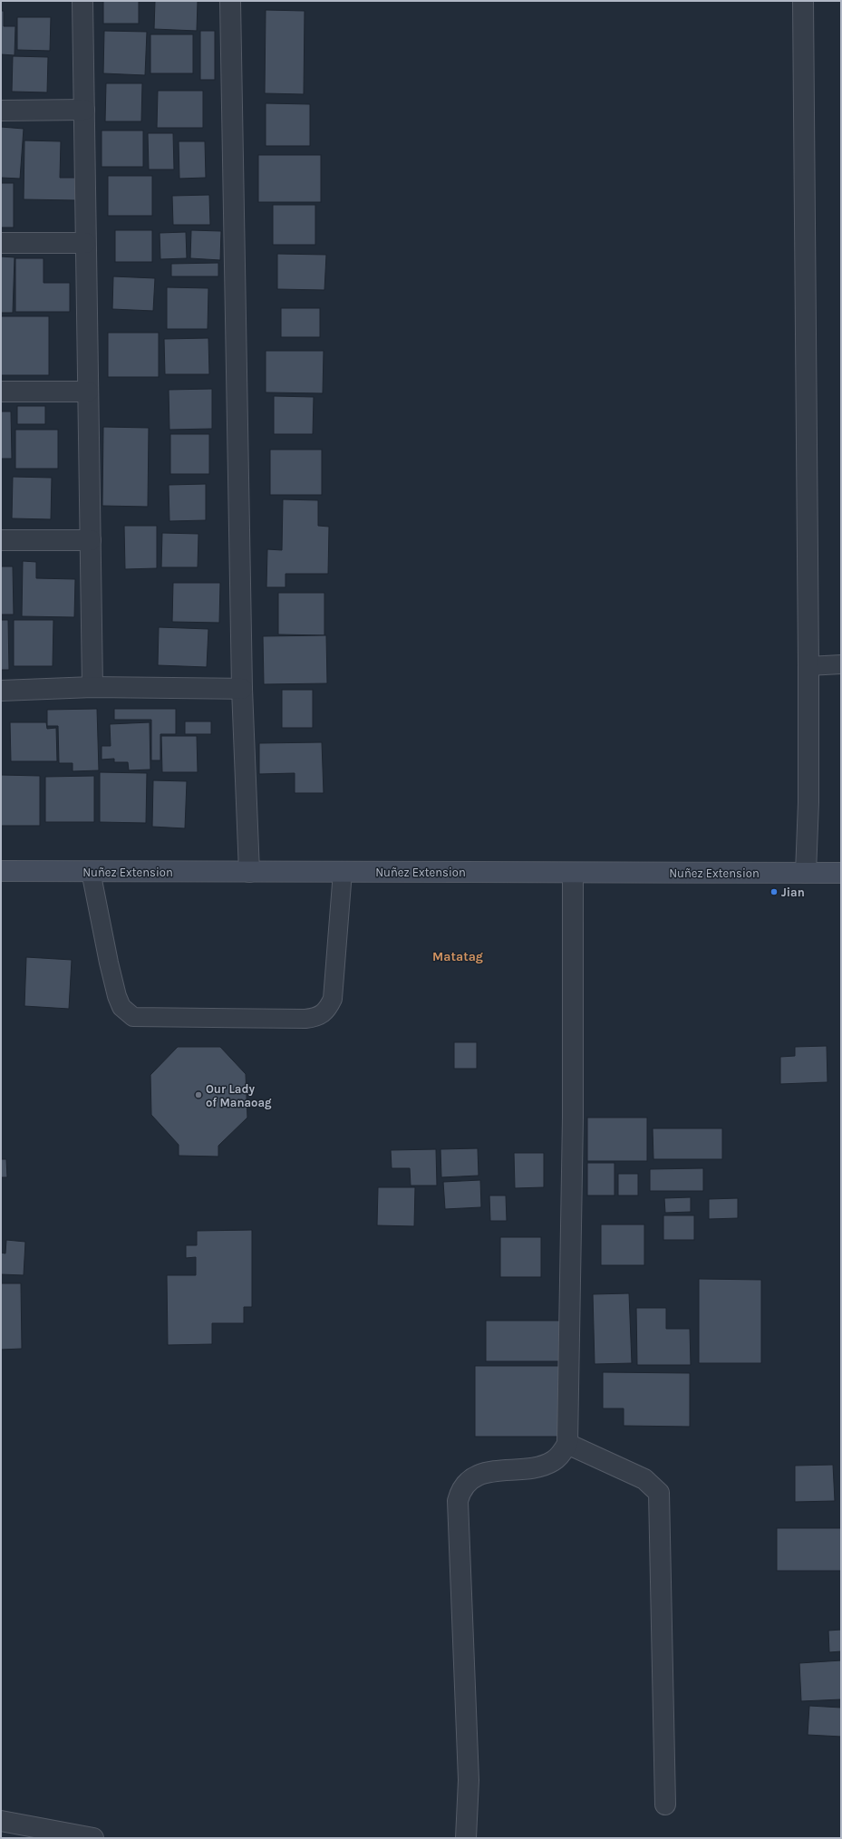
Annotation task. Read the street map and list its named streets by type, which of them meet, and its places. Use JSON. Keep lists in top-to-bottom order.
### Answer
{
  "streets": {
    "street": ["Nuñez Extension"]
  },
  "districts": ["Matatag"],
  "places": ["Jian", "Our Lady of Manaoag"]
}
